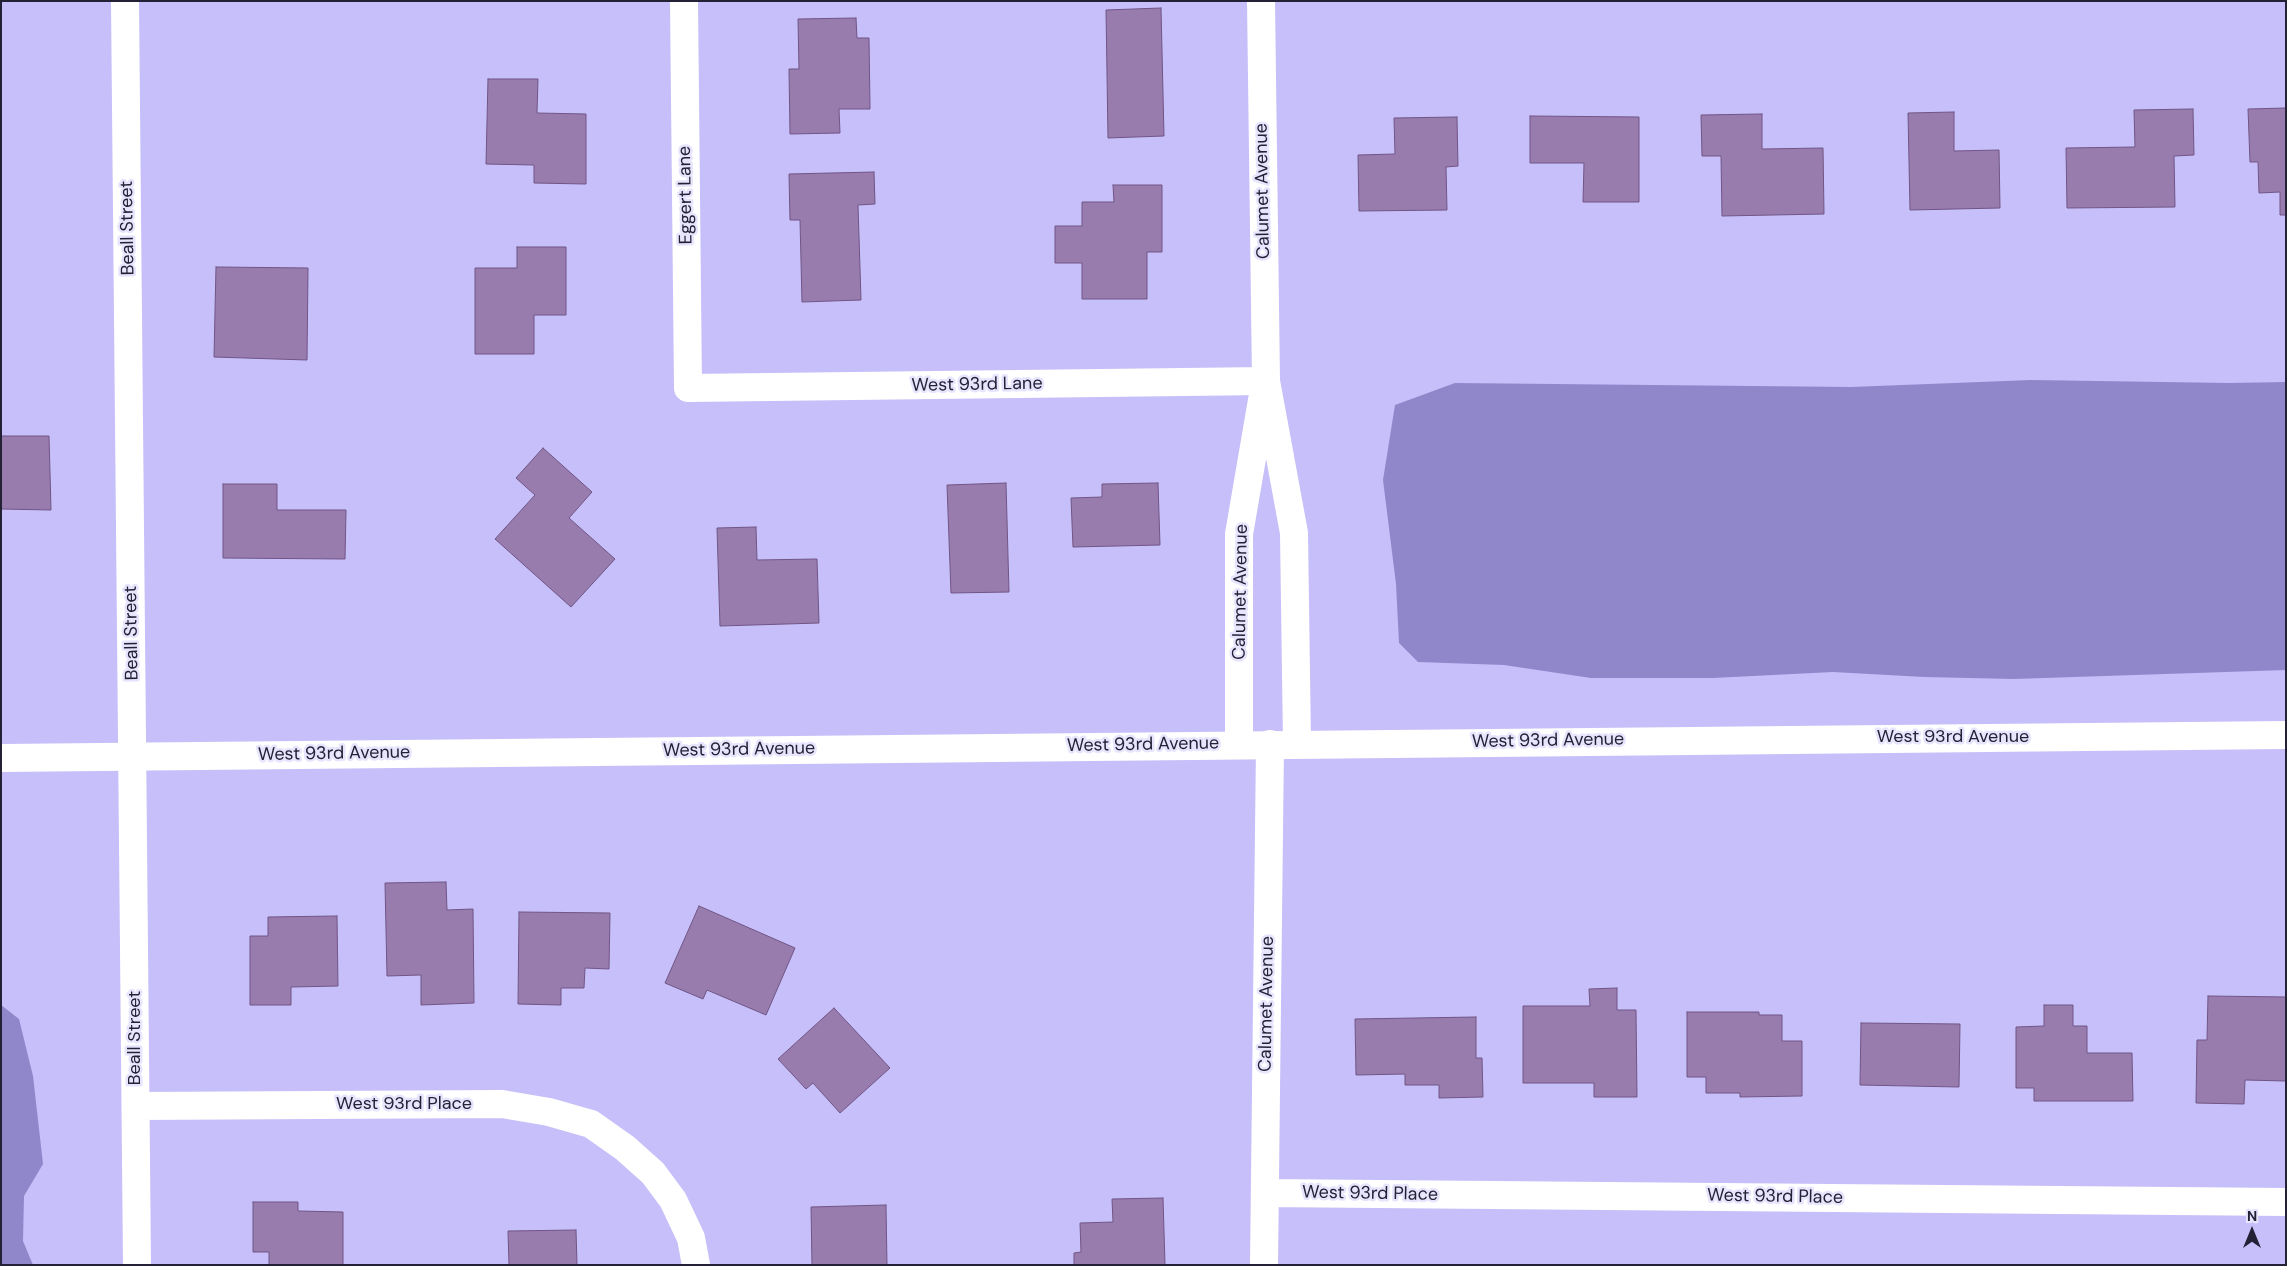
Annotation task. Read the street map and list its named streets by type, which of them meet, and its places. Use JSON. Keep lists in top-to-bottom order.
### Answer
{
  "streets": {
    "street": [
      "Calumet Avenue",
      "Eggert Lane",
      "Beall Street",
      "West 93rd Lane",
      "West 93rd Avenue",
      "West 93rd Place"
    ]
  },
  "crossings": [
    ["Calumet Avenue", "West 93rd Lane"],
    ["Calumet Avenue", "West 93rd Avenue"],
    ["Calumet Avenue", "West 93rd Place"],
    ["Eggert Lane", "West 93rd Lane"],
    ["Beall Street", "West 93rd Avenue"],
    ["Beall Street", "West 93rd Place"]
  ],
  "north": "top"
}
